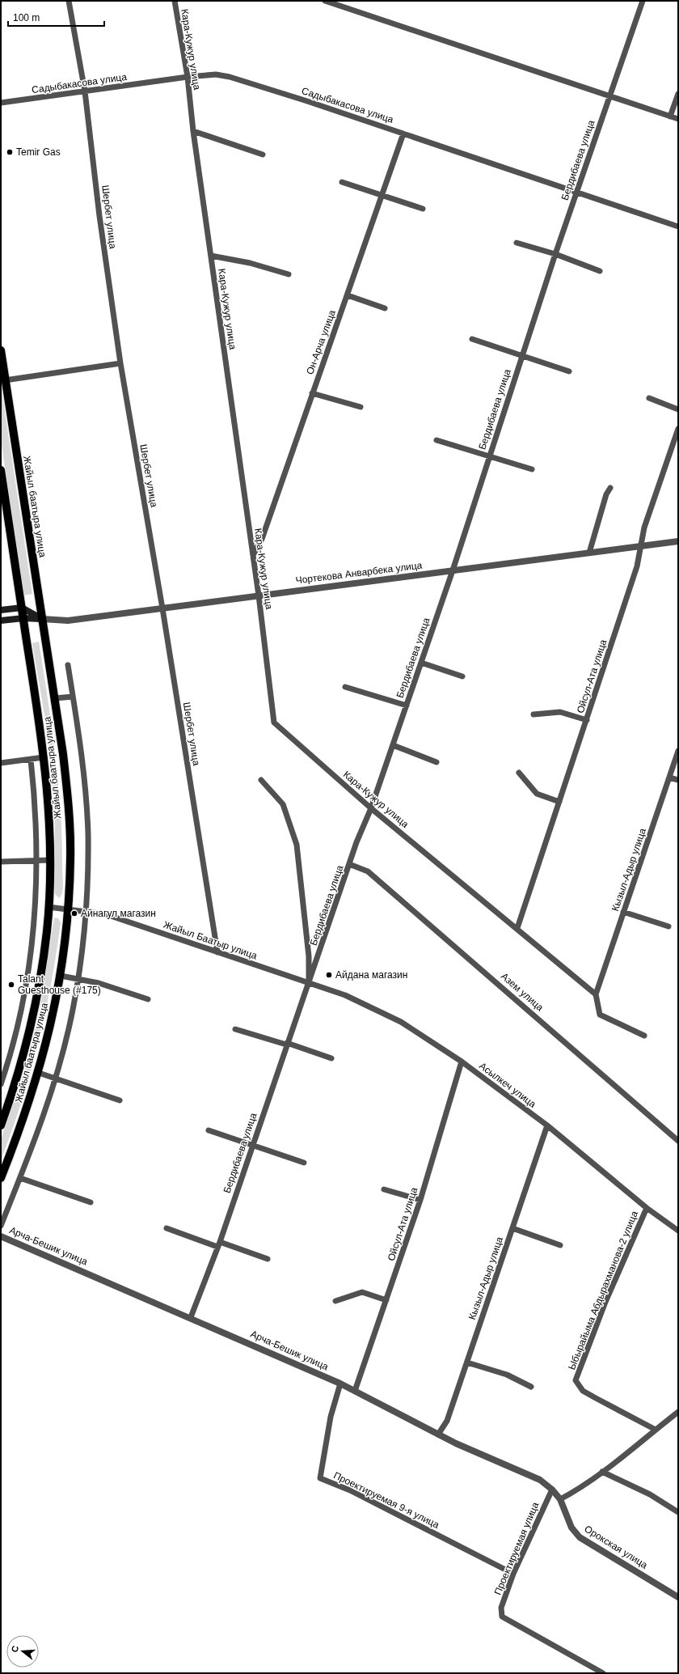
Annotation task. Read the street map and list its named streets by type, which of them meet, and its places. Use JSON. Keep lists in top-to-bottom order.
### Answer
{
  "streets": {
    "main road": ["Жайыл баатыра улица"],
    "street": [
      "Кара-Кужур улица",
      "Садыбакасова улица",
      "Бердибаева улица",
      "Шербет улица",
      "Он-Арча улица",
      "Чортекова Анварбека улица",
      "Ойсул-Ата улица",
      "Кызыл-Адыр улица",
      "Жайыл Баатыр улица",
      "Азем улица",
      "Асылкеч улица",
      "Арча-Бешик улица",
      "Ыбырайыма Абдырахманова-2 улица",
      "Проектируемая 9-я улица",
      "Орокская улица",
      "Проектируемая улица"
    ]
  },
  "crossings": [
    ["Кара-Кужур улица", "Садыбакасова улица"],
    ["Кара-Кужур улица", "Бердибаева улица"],
    ["Кара-Кужур улица", "Он-Арча улица"],
    ["Кара-Кужур улица", "Чортекова Анварбека улица"],
    ["Кара-Кужур улица", "Ойсул-Ата улица"],
    ["Кара-Кужур улица", "Кызыл-Адыр улица"],
    ["Садыбакасова улица", "Бердибаева улица"],
    ["Садыбакасова улица", "Шербет улица"],
    ["Садыбакасова улица", "Он-Арча улица"],
    ["Бердибаева улица", "Чортекова Анварбека улица"],
    ["Бердибаева улица", "Жайыл Баатыр улица"],
    ["Бердибаева улица", "Азем улица"],
    ["Бердибаева улица", "Асылкеч улица"],
    ["Бердибаева улица", "Арча-Бешик улица"],
    ["Шербет улица", "Чортекова Анварбека улица"],
    ["Шербет улица", "Жайыл Баатыр улица"],
    ["Жайыл баатыра улица", "Чортекова Анварбека улица"],
    ["Жайыл баатыра улица", "Жайыл Баатыр улица"],
    ["Чортекова Анварбека улица", "Ойсул-Ата улица"],
    ["Ойсул-Ата улица", "Асылкеч улица"],
    ["Ойсул-Ата улица", "Арча-Бешик улица"],
    ["Кызыл-Адыр улица", "Асылкеч улица"],
    ["Кызыл-Адыр улица", "Арча-Бешик улица"],
    ["Жайыл Баатыр улица", "Асылкеч улица"],
    ["Асылкеч улица", "Ыбырайыма Абдырахманова-2 улица"],
    ["Арча-Бешик улица", "Проектируемая 9-я улица"],
    ["Арча-Бешик улица", "Орокская улица"],
    ["Арча-Бешик улица", "Проектируемая улица"],
    ["Проектируемая 9-я улица", "Проектируемая улица"]
  ],
  "places": [
    "Temir Gas",
    "Айнагул магазин",
    "Айдана магазин",
    "Talant Guesthouse (#175)"
  ],
  "scale_bar": "100 m",
  "north": "left"
}
